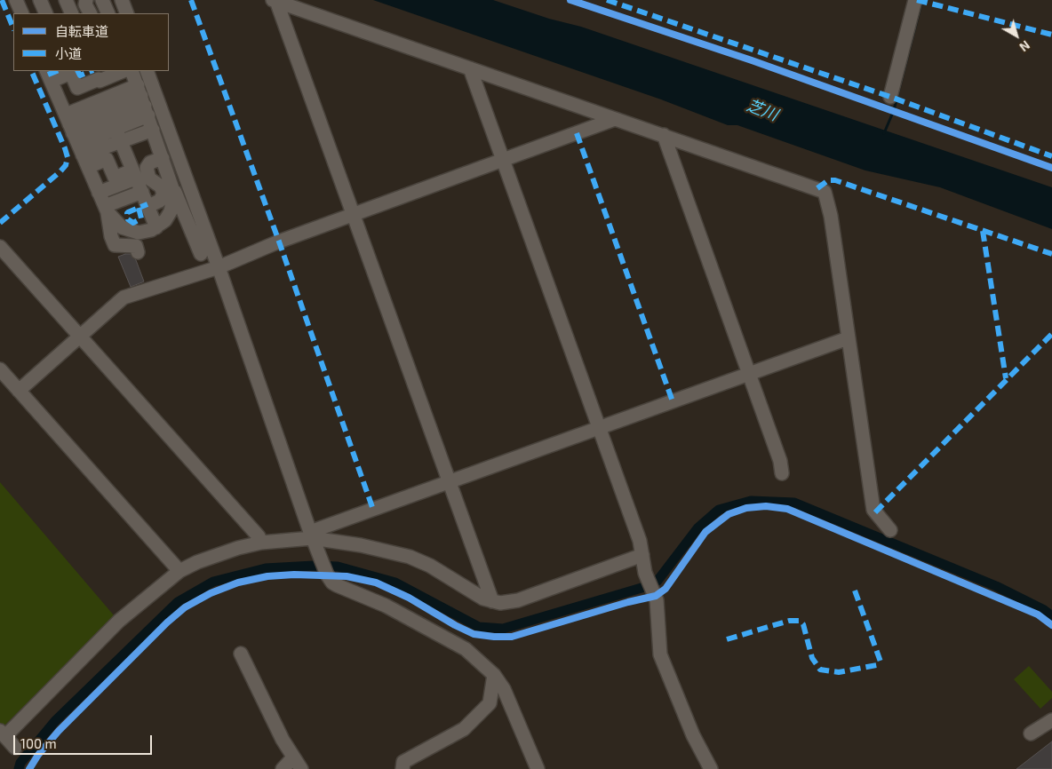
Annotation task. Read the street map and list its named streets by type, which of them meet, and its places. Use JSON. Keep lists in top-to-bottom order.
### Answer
{
  "water": ["芝川"],
  "legend": ["自転車道", "小道"],
  "scale_bar": "100 m",
  "north": "bottom right"
}
